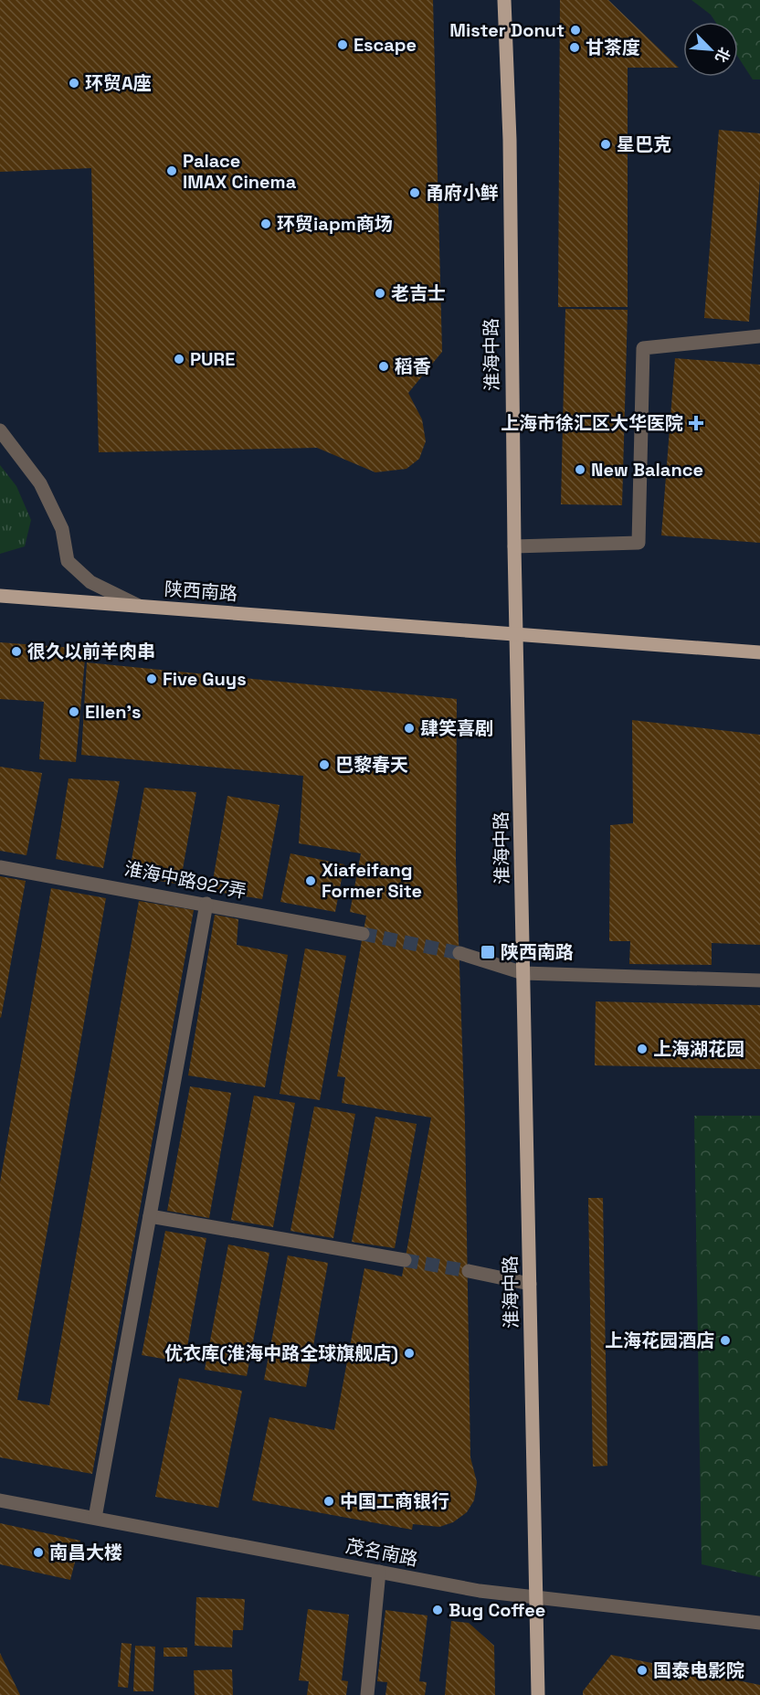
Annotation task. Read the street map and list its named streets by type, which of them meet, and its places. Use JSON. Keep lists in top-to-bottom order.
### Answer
{
  "streets": {
    "main road": ["淮海中路", "陕西南路"],
    "street": ["淮海中路927弄", "茂名南路"]
  },
  "crossings": [
    ["淮海中路", "陕西南路"],
    ["淮海中路", "茂名南路"]
  ],
  "places": {
    "other": [
      "Mister Donut",
      "Escape",
      "甘茶度",
      "环贸A座",
      "星巴克",
      "Palace IMAX Cinema",
      "甬府小鲜",
      "环贸iapm商场",
      "老吉士",
      "PURE",
      "稻香",
      "New Balance",
      "很久以前羊肉串",
      "Five Guys",
      "Ellen's",
      "肆笑喜剧",
      "巴黎春天",
      "Xiafeifang Former Site",
      "上海湖花园",
      "上海花园酒店",
      "优衣库(淮海中路全球旗舰店)",
      "中国工商银行",
      "南昌大楼",
      "Bug Coffee",
      "国泰电影院"
    ],
    "health": ["上海市徐汇区大华医院"],
    "transit": ["陕西南路"]
  },
  "north": "bottom right"
}
